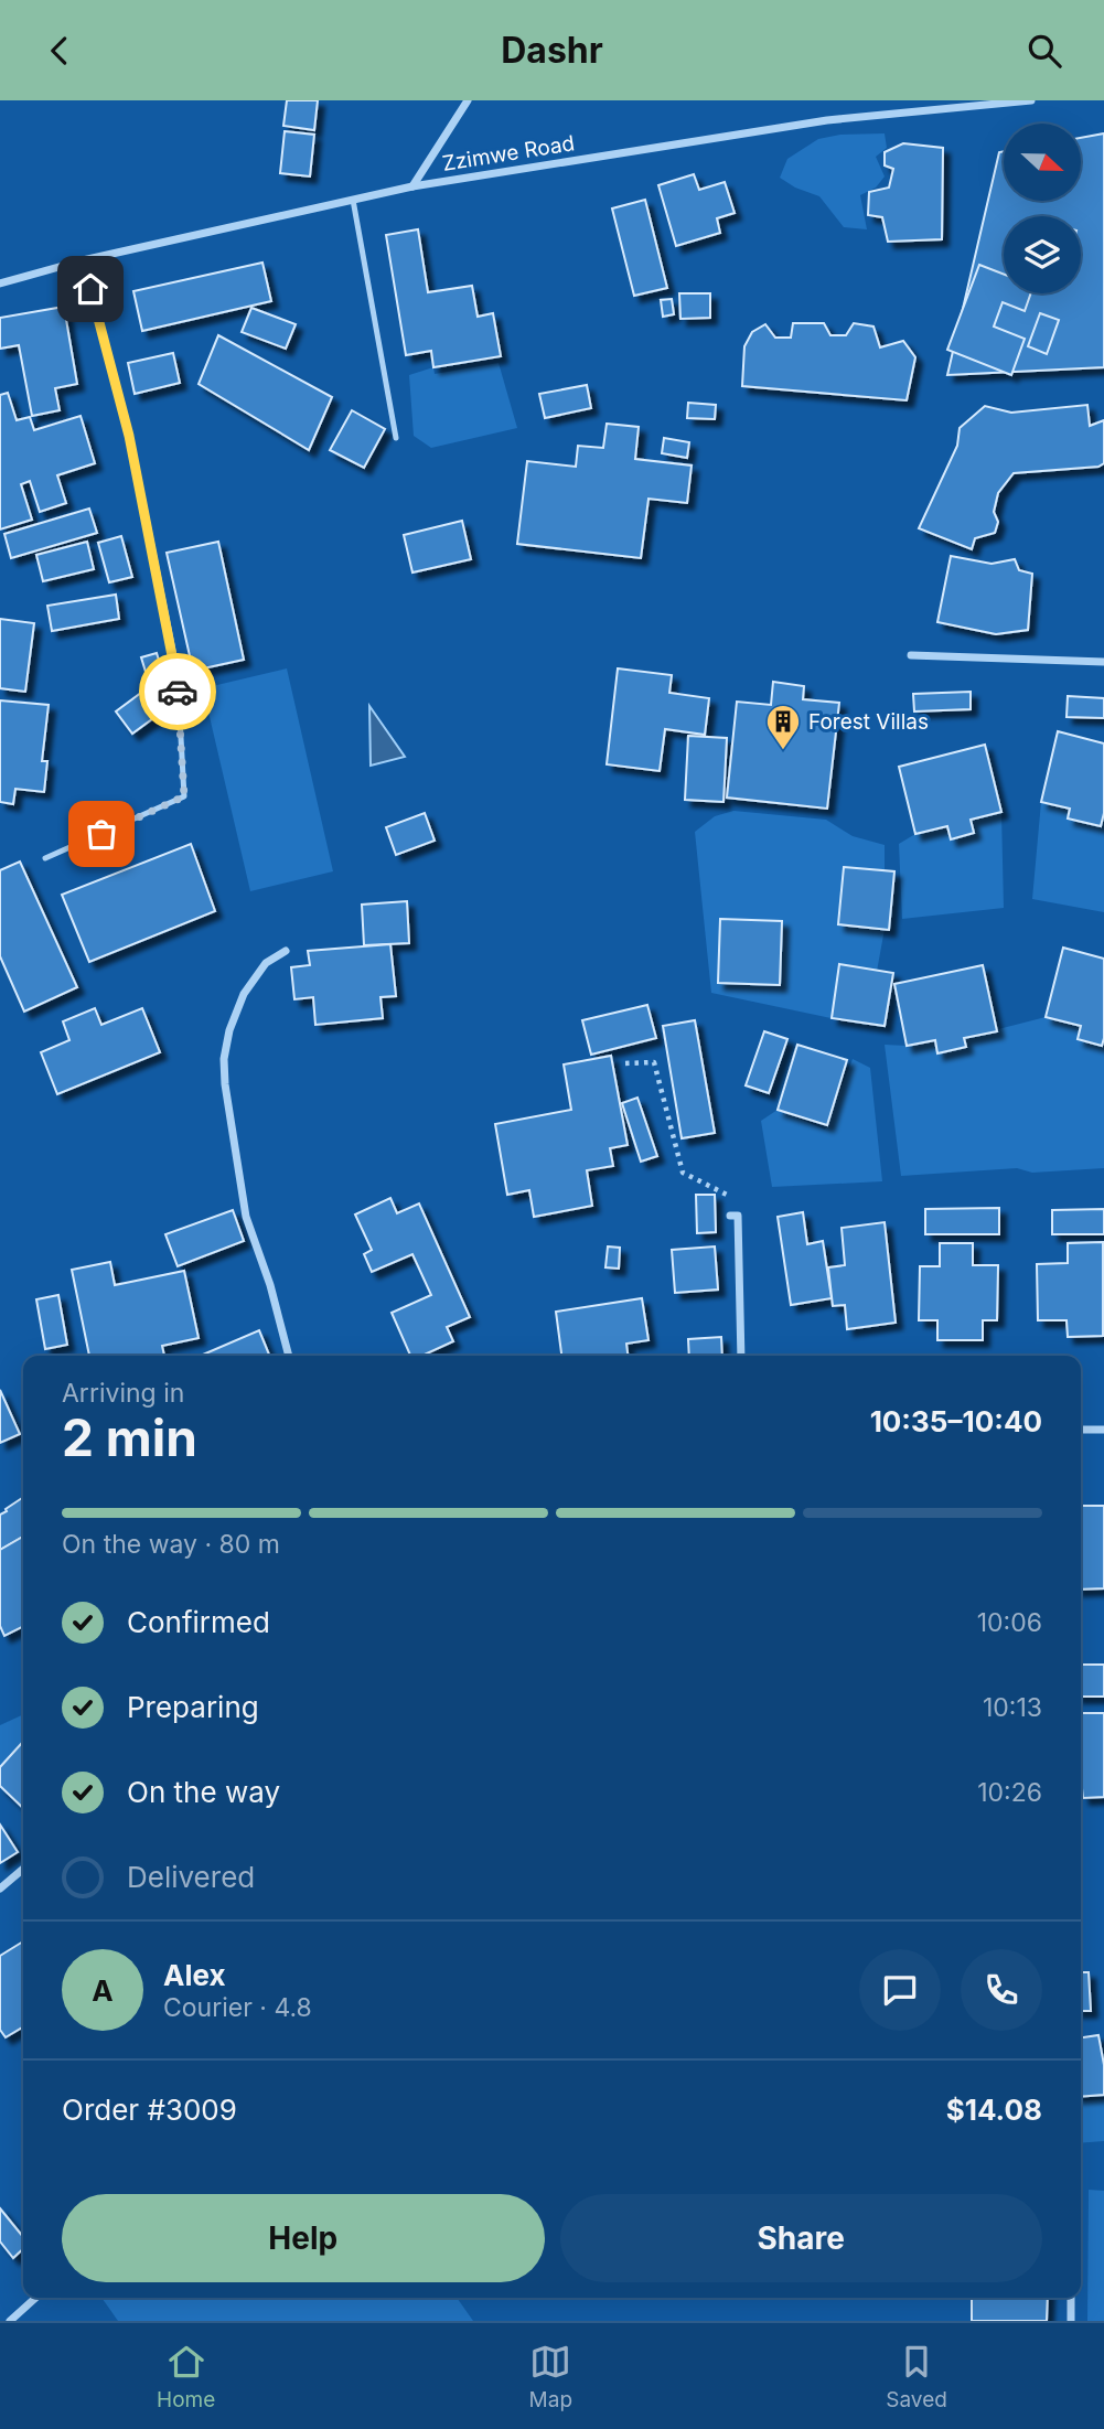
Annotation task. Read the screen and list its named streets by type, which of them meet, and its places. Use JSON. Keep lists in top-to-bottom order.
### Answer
{
  "streets": {
    "street": ["Zzimwe Road"]
  },
  "places": {
    "building": ["Forest Villas"]
  },
  "north": "right",
  "page": {
    "header": "Dashr",
    "heading": ["2 min", "Arriving in", "10:35–10:40"],
    "panel": [
      "Alex",
      "Courier · 4.8",
      "Order #3009",
      "$14.08"
    ],
    "bar": "On the way · 80 m",
    "list": [
      ["Confirmed", "10:06"],
      ["Preparing", "10:13"],
      ["On the way", "10:26"],
      "Delivered"
    ],
    "round": "A",
    "buttons": ["Help", "Share"],
    "tabs": ["Home", "Map", "Saved"]
  }
}
